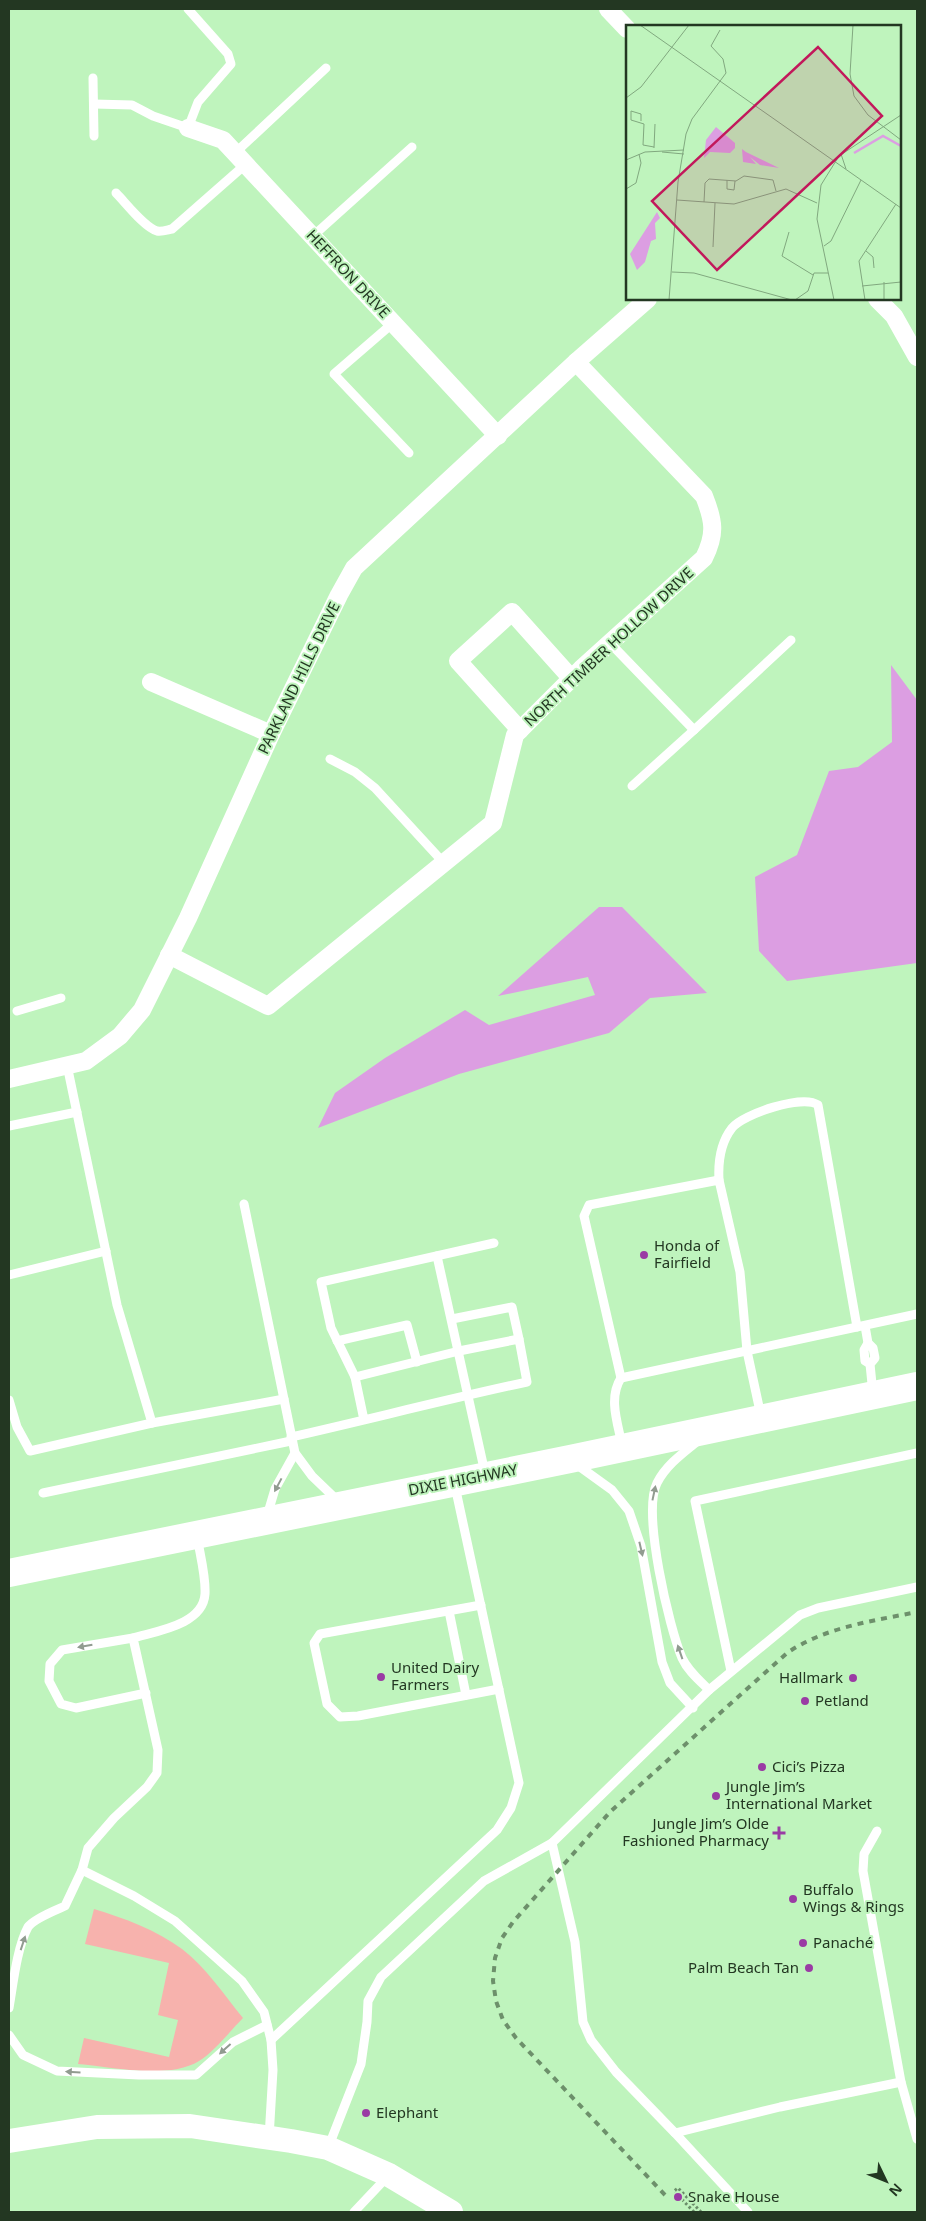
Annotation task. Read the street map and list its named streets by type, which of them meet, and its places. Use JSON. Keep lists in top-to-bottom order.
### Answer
{
  "streets": {
    "main road": ["DIXIE HIGHWAY"],
    "street": ["HEFFRON DRIVE", "NORTH TIMBER HOLLOW DRIVE", "PARKLAND HILLS DRIVE"]
  },
  "crossings": [
    ["HEFFRON DRIVE", "PARKLAND HILLS DRIVE"],
    ["NORTH TIMBER HOLLOW DRIVE", "PARKLAND HILLS DRIVE"]
  ],
  "places": {
    "other": [
      "Honda of Fairfield",
      "United Dairy Farmers",
      "Hallmark",
      "Petland",
      "Cici’s Pizza",
      "Jungle Jim’s International Market",
      "Buffalo Wings & Rings",
      "Panaché",
      "Palm Beach Tan",
      "Elephant",
      "Snake House"
    ],
    "health": ["Jungle Jim’s Olde Fashioned Pharmacy"]
  },
  "north": "bottom right"
}
